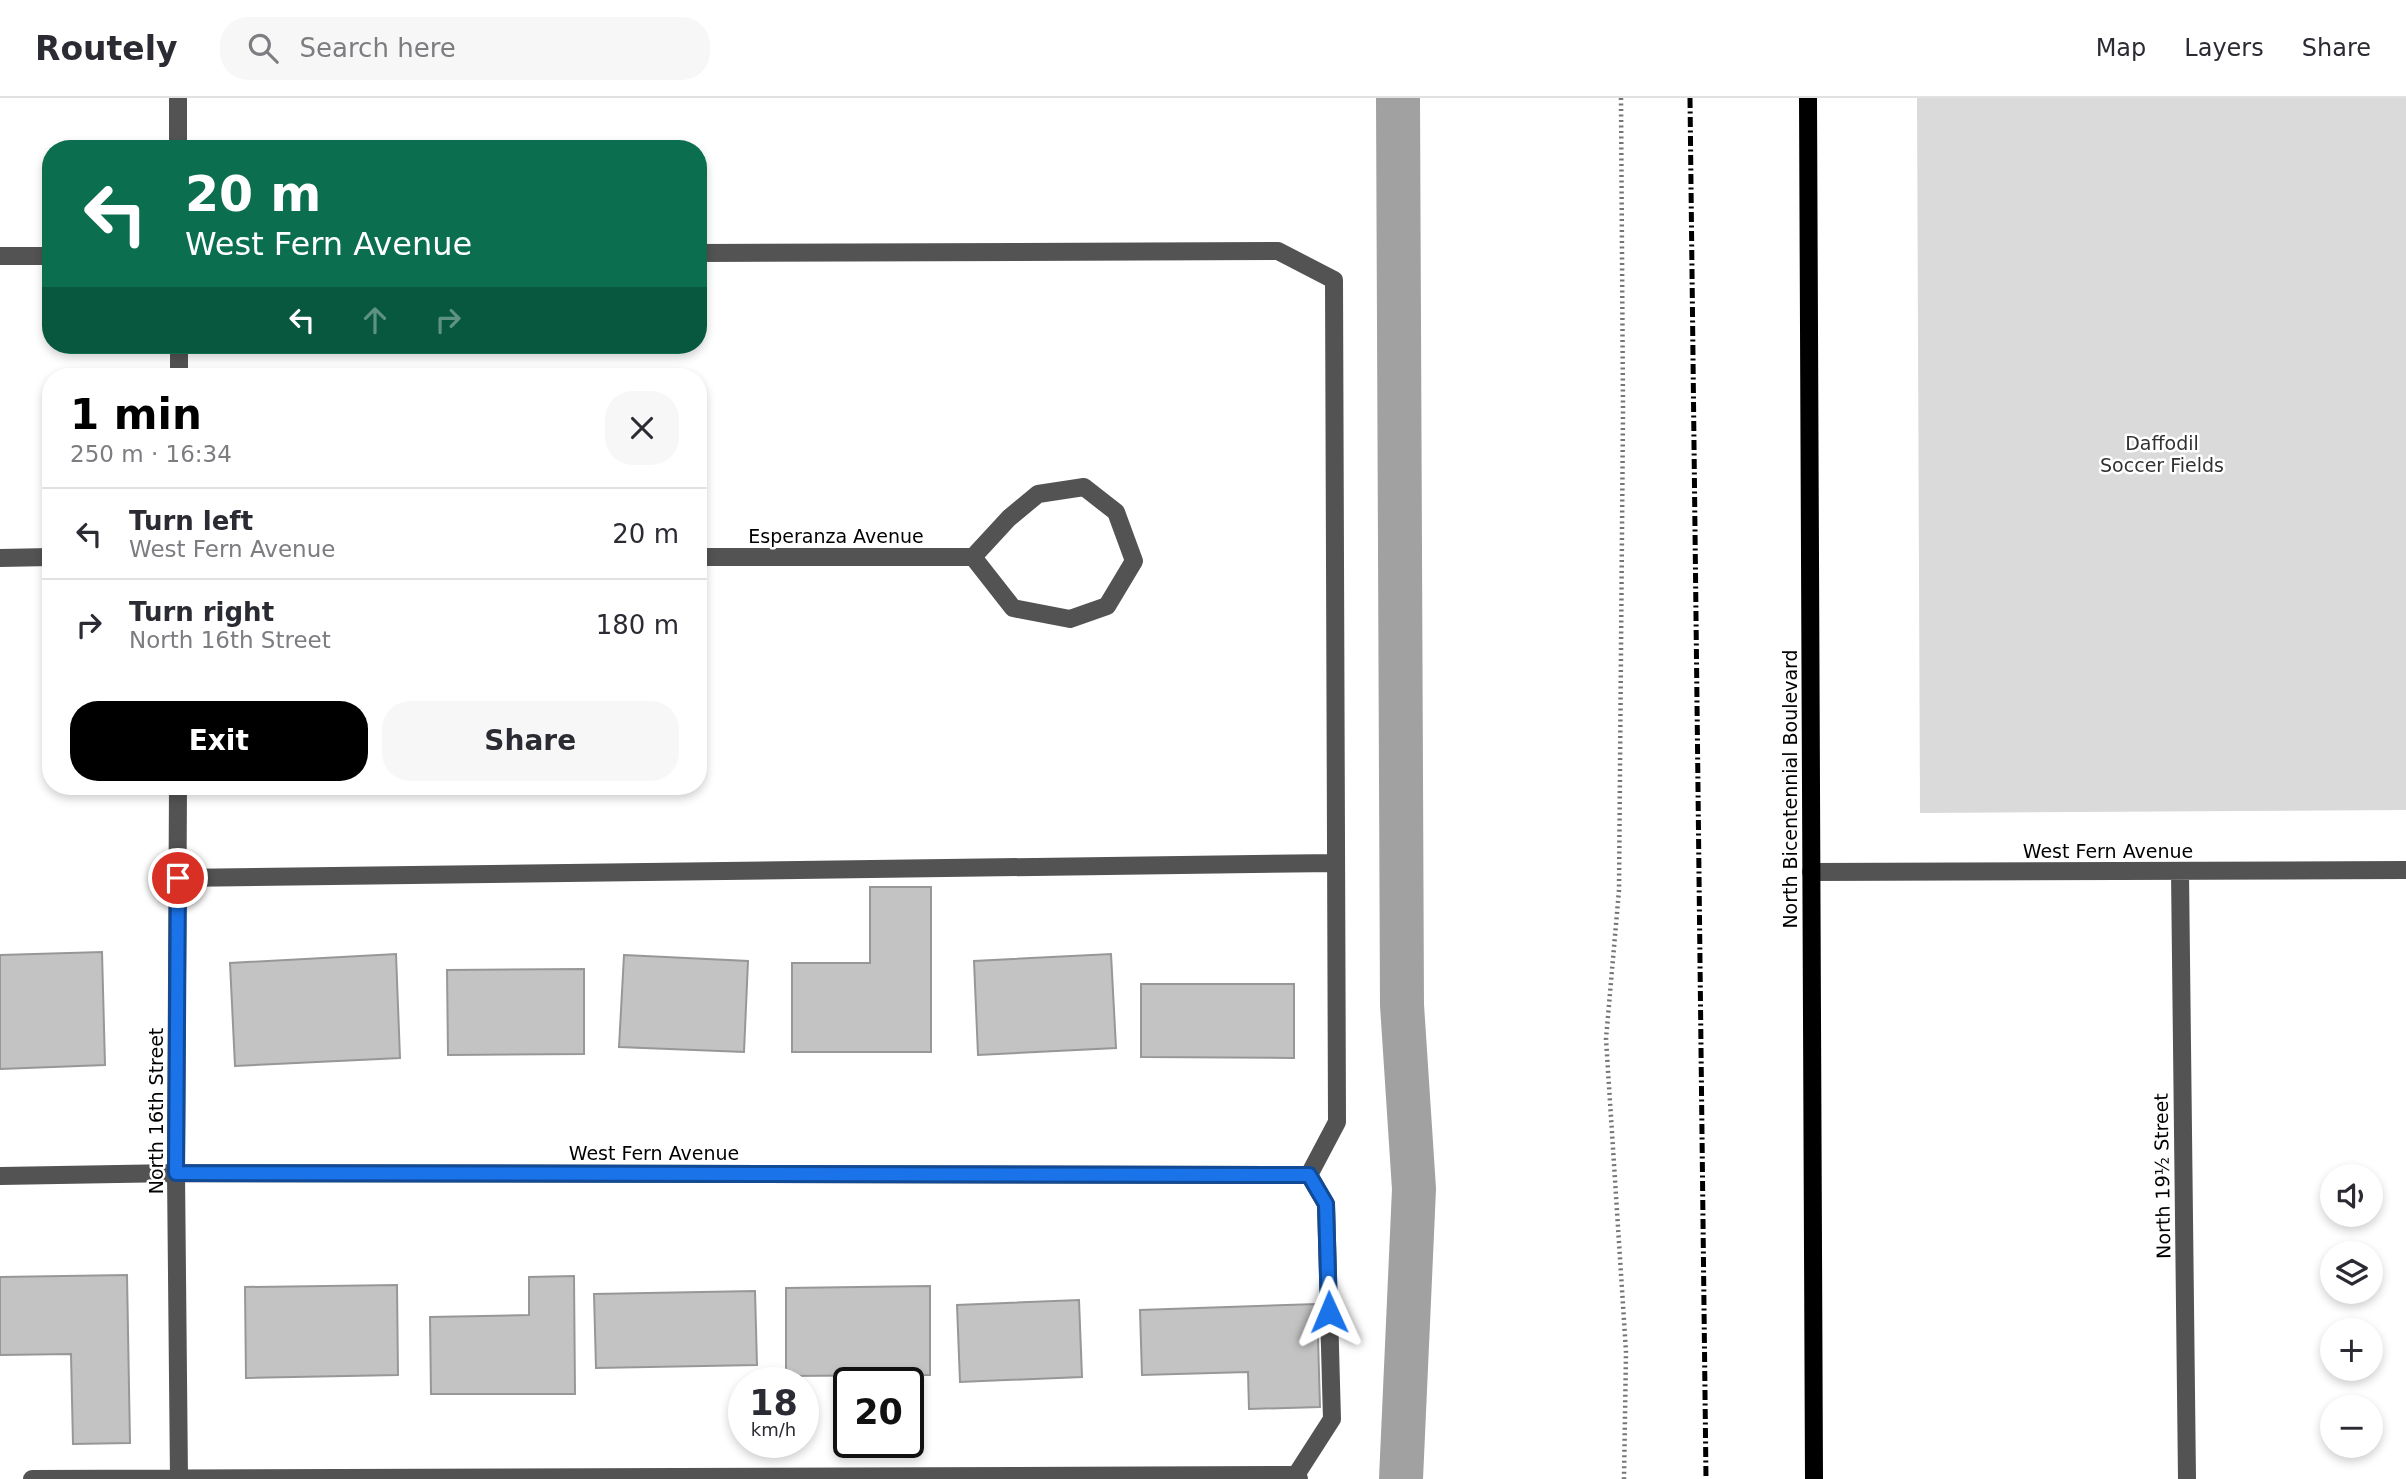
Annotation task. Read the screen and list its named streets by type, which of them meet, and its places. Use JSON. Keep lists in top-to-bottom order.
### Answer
{
  "streets": {
    "main road": ["North Bicentennial Boulevard"],
    "street": [
      "Esperanza Avenue",
      "West Fern Avenue",
      "North 16th Street",
      "North 19½ Street"
    ]
  },
  "crossings": [
    ["North Bicentennial Boulevard", "West Fern Avenue"],
    ["West Fern Avenue", "North 16th Street"],
    ["West Fern Avenue", "North 19½ Street"]
  ],
  "parks": ["Daffodil Soccer Fields"],
  "page": {
    "header": "Routely",
    "search": "Search here",
    "nav": ["Map", "Layers", "Share"],
    "turn": ["20 m", "West Fern Avenue"],
    "heading": ["1 min", "250 m · 16:34"],
    "list": [
      {
        "name": "Turn left",
        "note": "West Fern Avenue",
        "value": "20 m"
      },
      {
        "name": "Turn right",
        "note": "North 16th Street",
        "value": "180 m"
      }
    ],
    "buttons": ["Exit", "Share"],
    "map_buttons": ["+", "−"],
    "speed": "18 km/h",
    "limit": "20"
  }
}
